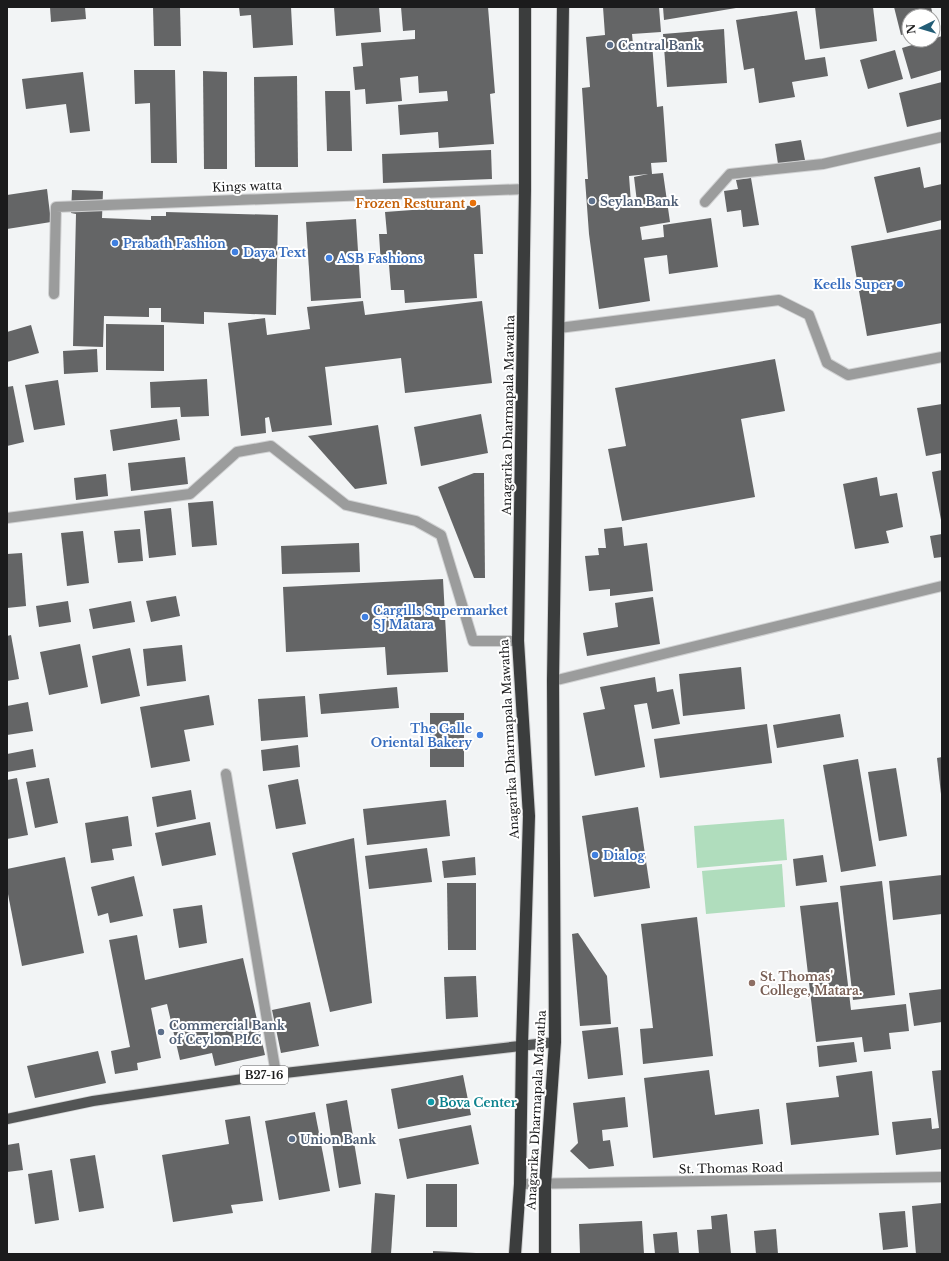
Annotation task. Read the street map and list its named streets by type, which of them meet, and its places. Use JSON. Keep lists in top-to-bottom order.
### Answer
{
  "streets": {
    "highway": ["Anagarika Dharmapala Mawatha"],
    "main road": ["B27-16"],
    "street": ["Kings watta", "St. Thomas Road"]
  },
  "crossings": [
    ["Kings watta", "Anagarika Dharmapala Mawatha"],
    ["Anagarika Dharmapala Mawatha", "B27-16"],
    ["Anagarika Dharmapala Mawatha", "St. Thomas Road"]
  ],
  "places": [
    "Central Bank",
    "Seylan Bank",
    "Frozen Resturant",
    "Prabath Fashion",
    "Daya Text",
    "ASB Fashions",
    "Keells Super",
    "Cargills Supermarket SJ Matara",
    "The Galle Oriental Bakery",
    "Dialog",
    "St. Thomas' College, Matara.",
    "Commercial Bank of Ceylon PLC",
    "Bova Center",
    "Union Bank"
  ],
  "north": "left"
}
